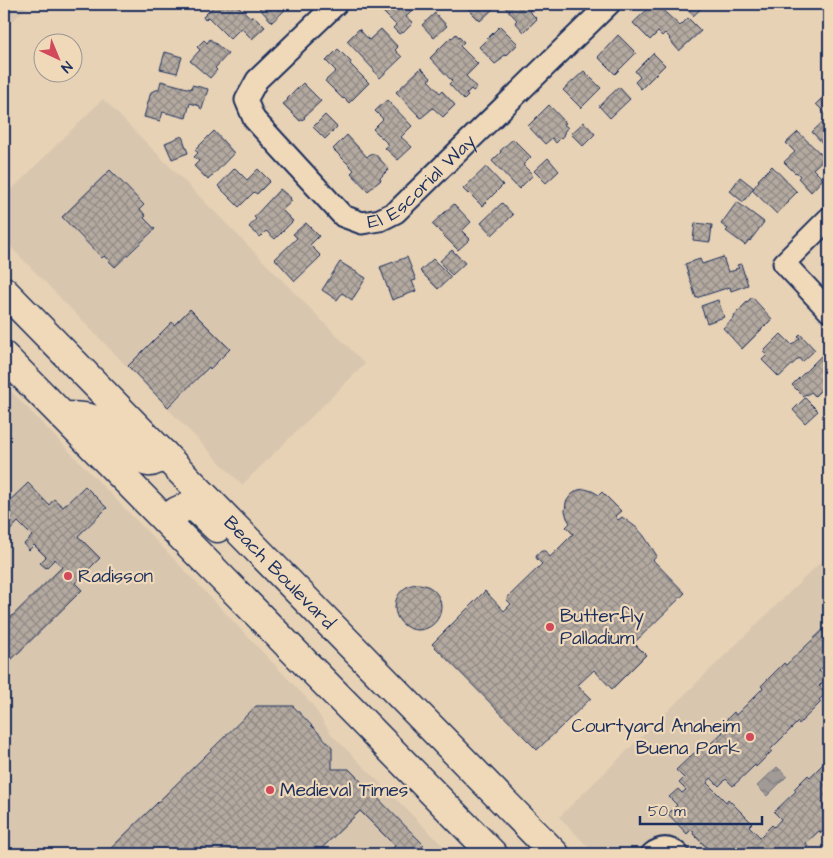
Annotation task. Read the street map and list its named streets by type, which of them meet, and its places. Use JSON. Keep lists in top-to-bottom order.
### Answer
{
  "streets": {
    "main road": ["Beach Boulevard"],
    "street": ["El Escorial Way"]
  },
  "places": [
    "Radisson",
    "Butterfly Palladium",
    "Courtyard Anaheim Buena Park",
    "Medieval Times"
  ],
  "scale_bar": "50 m",
  "north": "bottom right"
}
